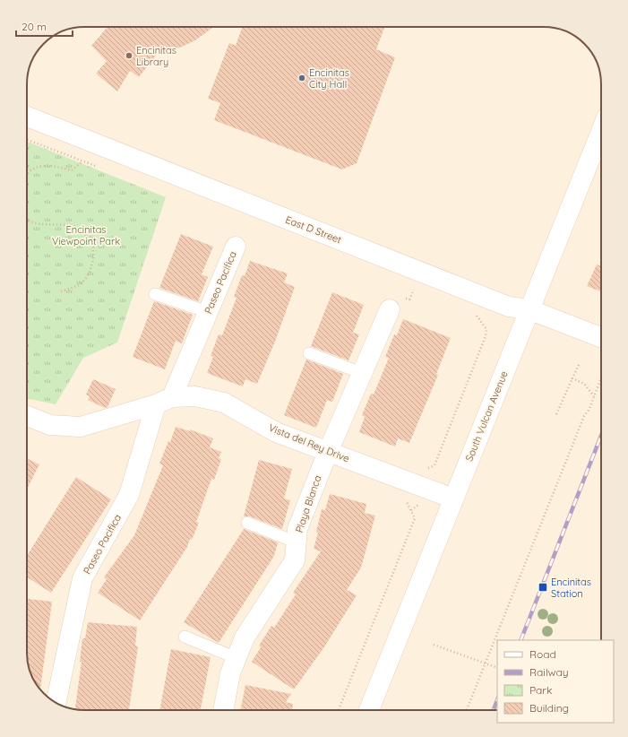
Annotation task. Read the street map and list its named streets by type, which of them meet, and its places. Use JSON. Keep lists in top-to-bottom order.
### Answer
{
  "streets": {
    "street": [
      "East D Street",
      "Paseo Pacifica",
      "South Vulcan Avenue",
      "Vista del Rey Drive",
      "Playa Blanca"
    ]
  },
  "crossings": [
    ["East D Street", "South Vulcan Avenue"],
    ["Paseo Pacifica", "Vista del Rey Drive"],
    ["South Vulcan Avenue", "Vista del Rey Drive"],
    ["Vista del Rey Drive", "Playa Blanca"]
  ],
  "parks": ["Encinitas Viewpoint Park"],
  "places": {
    "other": ["Encinitas Library", "Encinitas City Hall"],
    "transit": ["Encinitas Station"]
  },
  "legend": [
    "Road",
    "Railway",
    "Park",
    "Building"
  ],
  "scale_bar": "20 m"
}
